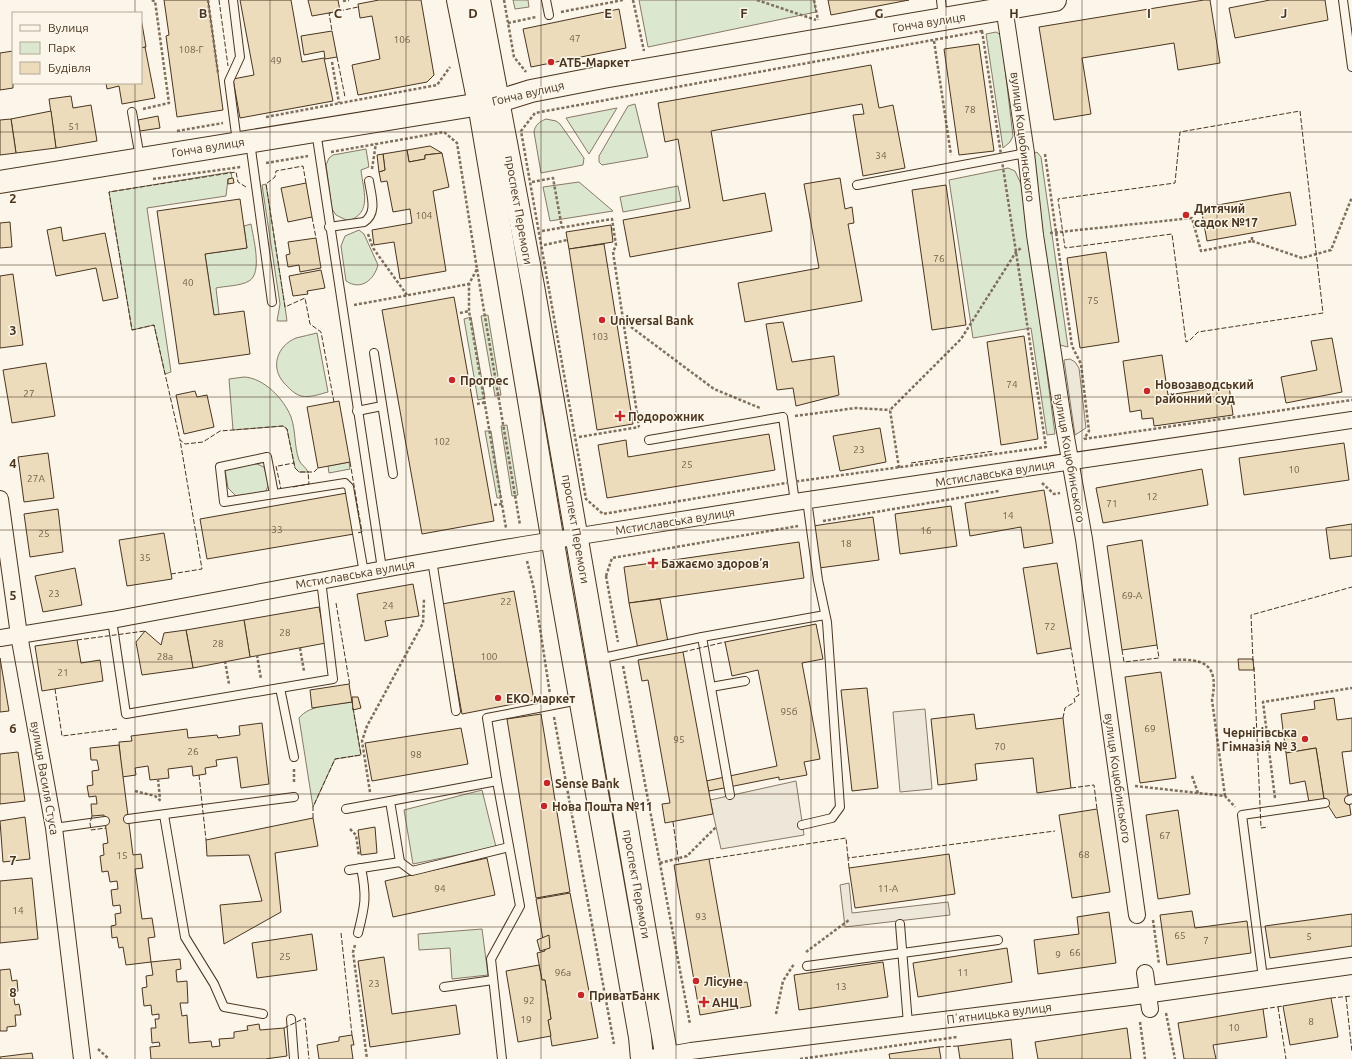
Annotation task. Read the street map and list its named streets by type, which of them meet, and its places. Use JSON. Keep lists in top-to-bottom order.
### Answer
{
  "streets": {
    "main road": ["Гонча вулиця", "проспект Перемоги"],
    "street": [
      "вулиця Коцюбинського",
      "Мстиславська вулиця",
      "вулиця Василя Стуса",
      "Пʼятницька вулиця"
    ]
  },
  "crossings": [
    ["Гонча вулиця", "вулиця Коцюбинського"],
    ["Гонча вулиця", "проспект Перемоги"],
    ["вулиця Коцюбинського", "Мстиславська вулиця"],
    ["проспект Перемоги", "Мстиславська вулиця"],
    ["проспект Перемоги", "Пʼятницька вулиця"],
    ["Мстиславська вулиця", "вулиця Василя Стуса"]
  ],
  "places": {
    "other": [
      "АТБ-Маркет",
      "Дитячий садок №17",
      "Universal Bank",
      "Прогрес",
      "Новозаводський районний суд",
      "ЕКО маркет",
      "Чернігівська Гімназія № 3",
      "Sense Bank",
      "Нова Пошта №11",
      "Лісуне",
      "ПриватБанк"
    ],
    "health": ["Подорожник", "Бажаємо здоровʼя", "АНЦ"]
  },
  "house_numbers": [
    "47",
    "106",
    "108-Г",
    "49",
    "78",
    "51",
    "34",
    "104",
    "76",
    "40",
    "75",
    "103",
    "74",
    "27",
    "102",
    "23",
    "25",
    "10",
    "27А",
    "12",
    "71",
    "14",
    "33",
    "16",
    "25",
    "18",
    "35",
    "23",
    "69-А",
    "22",
    "24",
    "72",
    "28",
    "28",
    "28а",
    "100",
    "21",
    "95б",
    "69",
    "95",
    "70",
    "26",
    "98",
    "67",
    "68",
    "15",
    "94",
    "11-А",
    "14",
    "93",
    "65",
    "5",
    "7",
    "66",
    "9",
    "25",
    "96а",
    "11",
    "23",
    "13",
    "92",
    "19",
    "8",
    "10"
  ],
  "legend": ["Вулиця", "Парк", "Будівля"],
  "grid": {
    "columns": [
      "B",
      "C",
      "D",
      "E",
      "F",
      "G",
      "H",
      "I",
      "J"
    ],
    "rows": [
      "2",
      "3",
      "4",
      "5",
      "6",
      "7",
      "8"
    ]
  }
}
